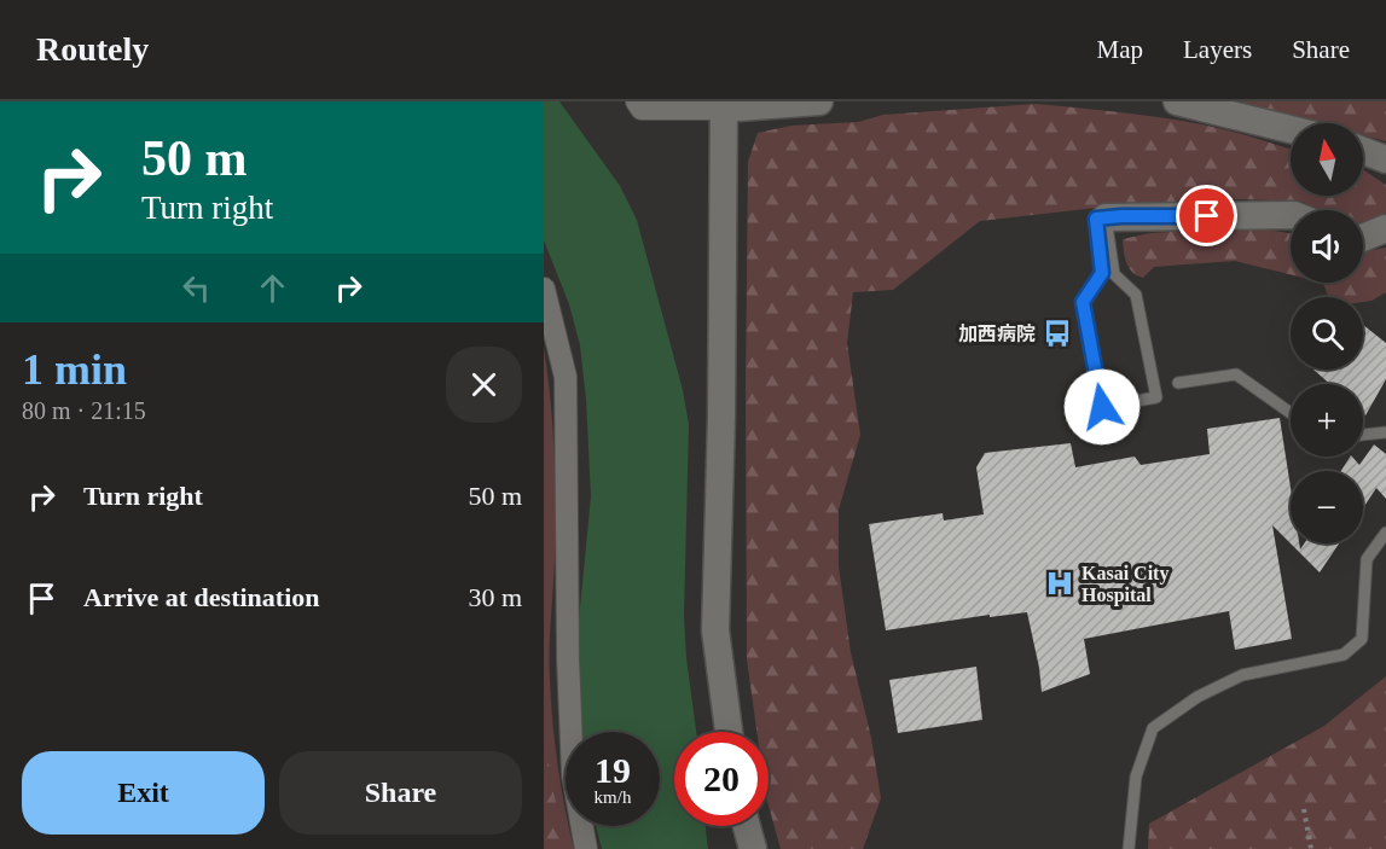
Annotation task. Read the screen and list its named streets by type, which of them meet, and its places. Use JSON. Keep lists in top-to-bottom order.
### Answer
{
  "places": {
    "bus stop": ["加西病院"],
    "hospital": ["Kasai City Hospital"]
  },
  "north": "top",
  "page": {
    "header": "Routely",
    "nav": ["Map", "Layers", "Share"],
    "turn": ["50 m", "Turn right"],
    "map_buttons": ["+", "−"],
    "heading": ["1 min", "80 m · 21:15"],
    "list": [
      {
        "name": "Turn right",
        "value": "50 m"
      },
      {
        "name": "Arrive at destination",
        "value": "30 m"
      }
    ],
    "speed": "19 km/h",
    "limit": "20",
    "buttons": ["Exit", "Share"]
  }
}
